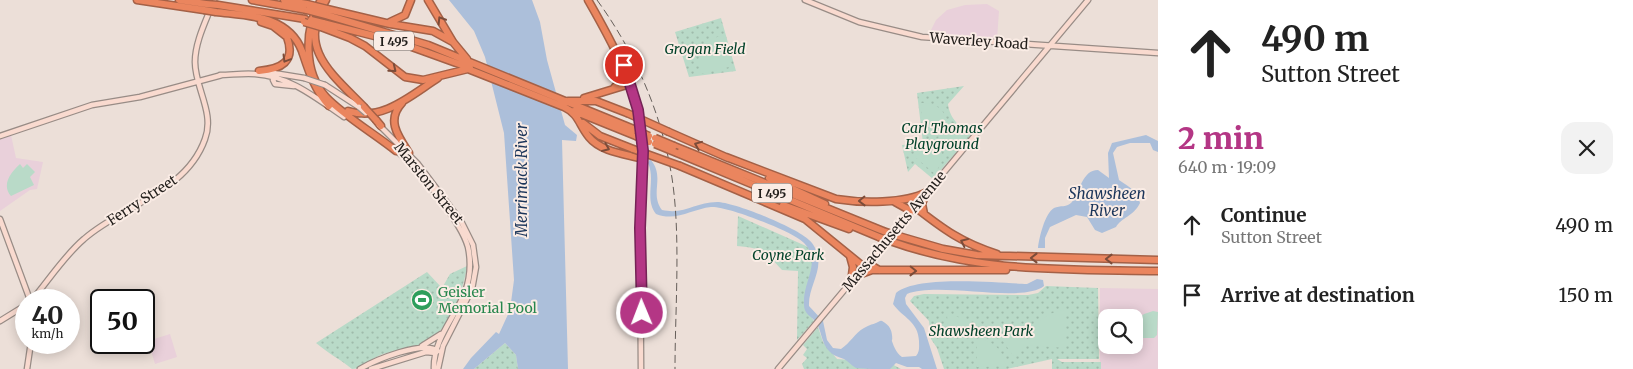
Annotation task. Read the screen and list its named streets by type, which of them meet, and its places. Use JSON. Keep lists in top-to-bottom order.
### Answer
{
  "streets": {
    "highway": ["I 495"],
    "main road": [
      "Waverley Road",
      "Marston Street",
      "Ferry Street",
      "Massachusetts Avenue"
    ]
  },
  "crossings": [
    ["I 495", "Ferry Street"],
    ["Waverley Road", "Massachusetts Avenue"],
    ["Marston Street", "Ferry Street"]
  ],
  "water": ["Merrimack River", "Shawsheen River"],
  "parks": [
    "Grogan Field",
    "Carl Thomas Playground",
    "Coyne Park",
    "Shawsheen Park"
  ],
  "places": {
    "sports": ["Geisler Memorial Pool"]
  },
  "page": {
    "turn": ["490 m", "Sutton Street"],
    "heading": ["2 min", "640 m · 19:09"],
    "list": [
      {
        "name": "Continue",
        "note": "Sutton Street",
        "value": "490 m"
      },
      {
        "name": "Arrive at destination",
        "value": "150 m"
      }
    ],
    "speed": "40 km/h",
    "limit": "50"
  }
}
